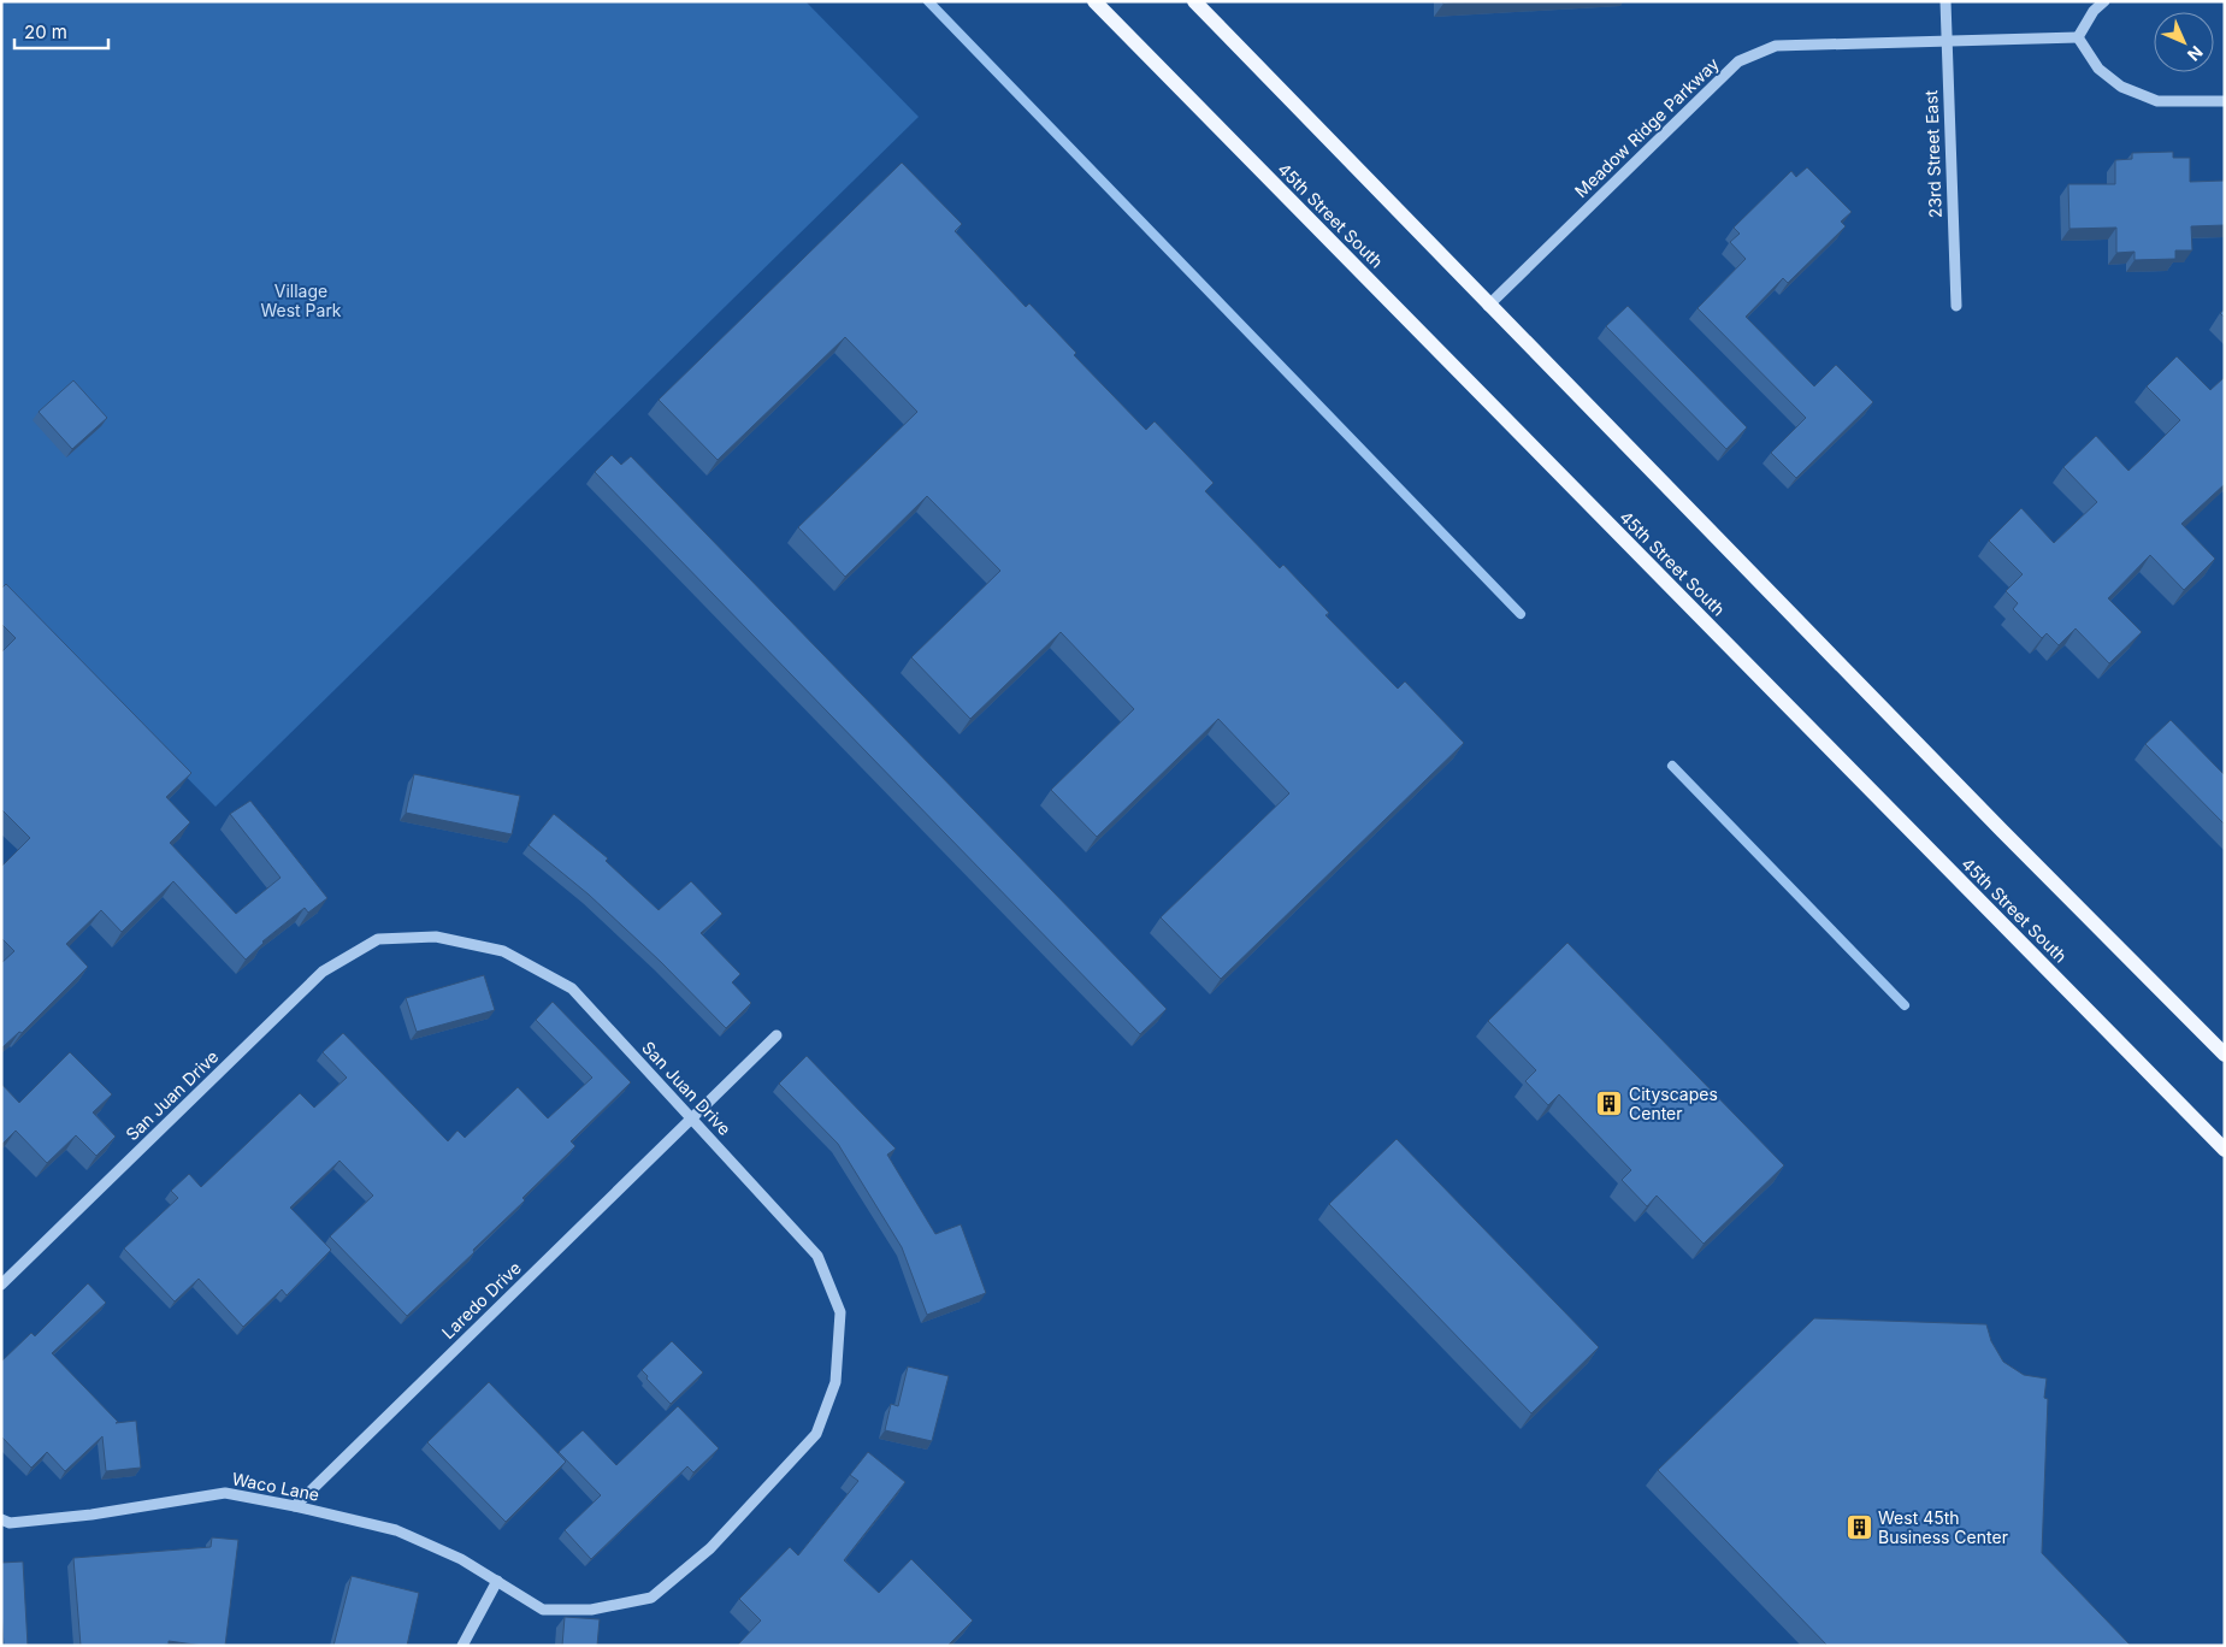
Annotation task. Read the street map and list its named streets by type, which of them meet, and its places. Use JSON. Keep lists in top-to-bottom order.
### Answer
{
  "streets": {
    "main road": ["45th Street South"],
    "street": [
      "Meadow Ridge Parkway",
      "23rd Street East",
      "San Juan Drive",
      "Laredo Drive",
      "Waco Lane"
    ]
  },
  "crossings": [
    ["Meadow Ridge Parkway", "23rd Street East"],
    ["San Juan Drive", "Laredo Drive"],
    ["San Juan Drive", "Waco Lane"],
    ["Laredo Drive", "Waco Lane"]
  ],
  "parks": ["Village West Park"],
  "places": {
    "building": ["Cityscapes Center", "West 45th Business Center"]
  },
  "scale_bar": "20 m",
  "north": "bottom right"
}
